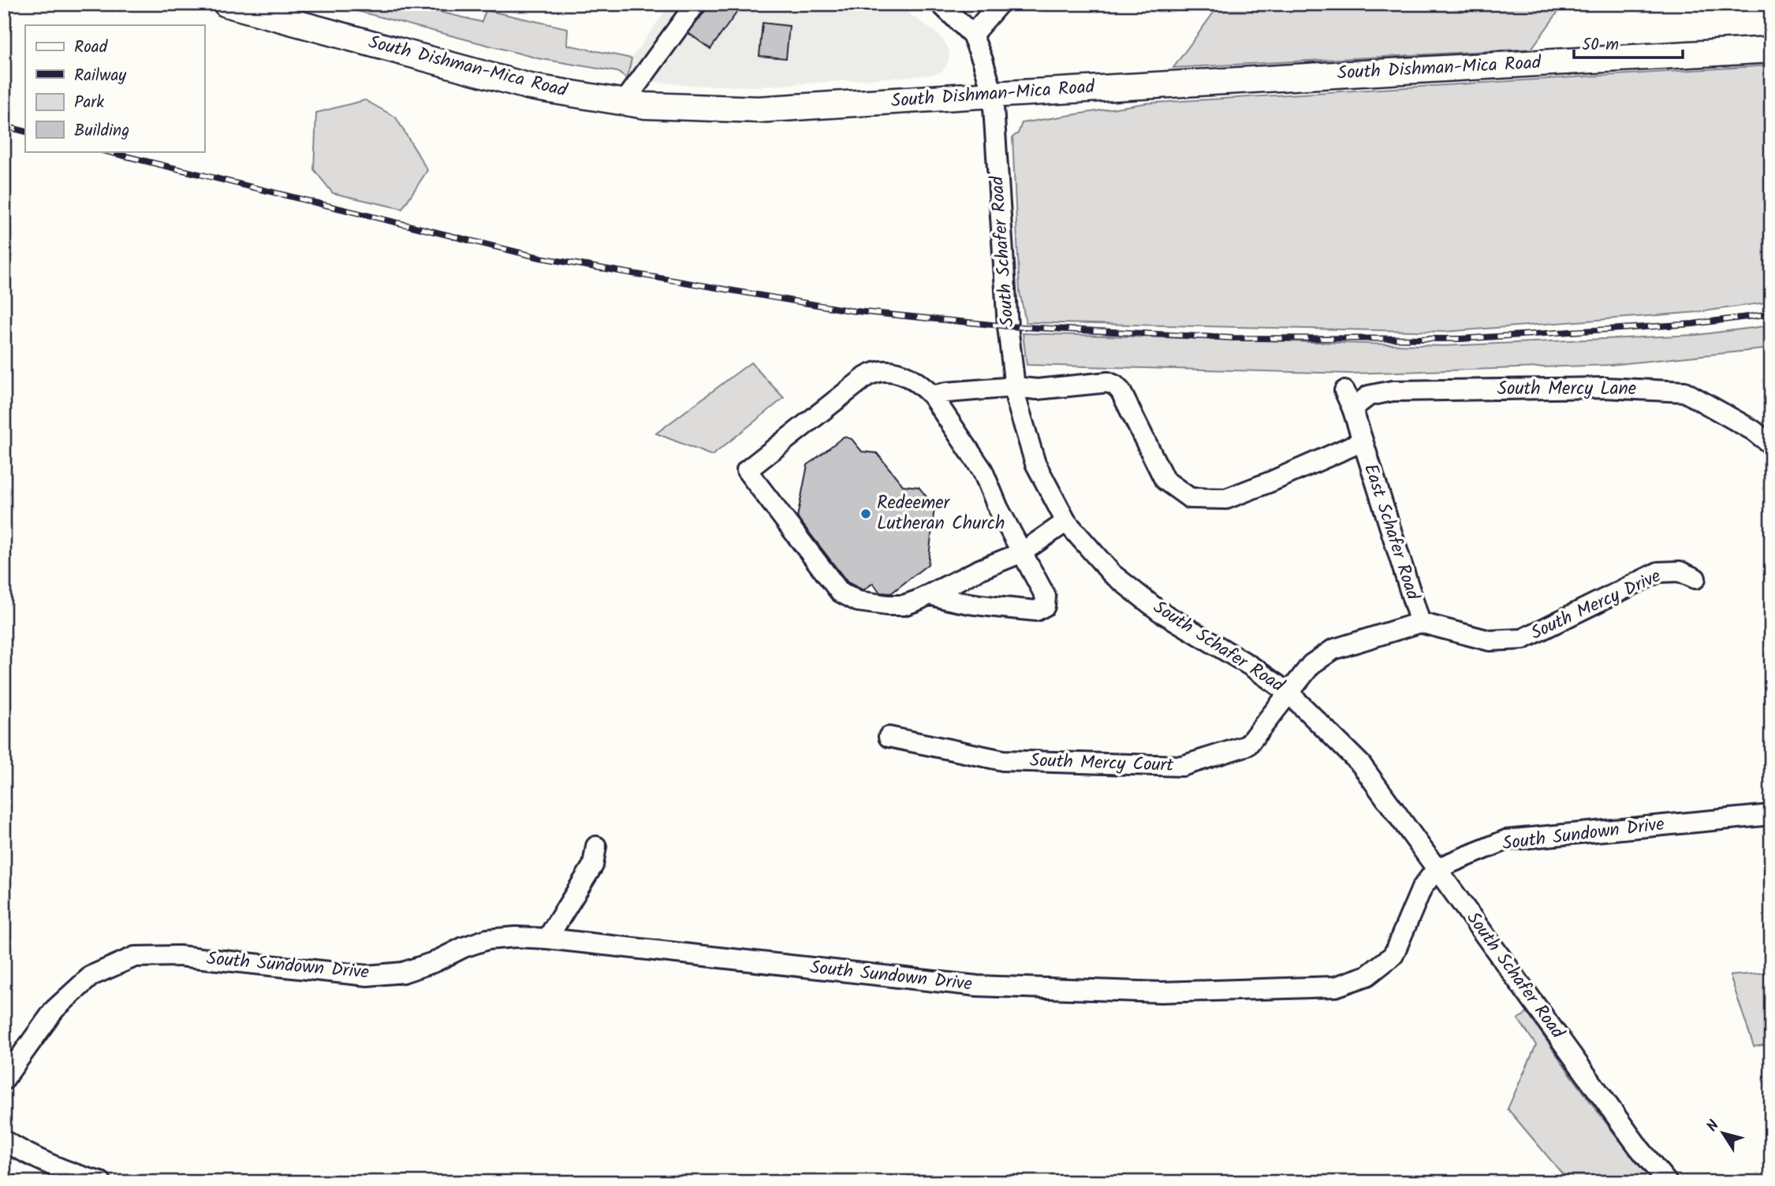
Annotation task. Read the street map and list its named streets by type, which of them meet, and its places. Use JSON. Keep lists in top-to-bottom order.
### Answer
{
  "streets": {
    "main road": ["South Dishman-Mica Road"],
    "street": [
      "South Schafer Road",
      "South Mercy Lane",
      "East Schafer Road",
      "South Mercy Drive",
      "South Mercy Court",
      "South Sundown Drive"
    ]
  },
  "crossings": [
    ["South Dishman-Mica Road", "South Schafer Road"],
    ["South Schafer Road", "East Schafer Road"],
    ["South Schafer Road", "South Mercy Court"],
    ["South Schafer Road", "South Sundown Drive"],
    ["South Mercy Lane", "East Schafer Road"],
    ["East Schafer Road", "South Mercy Drive"]
  ],
  "places": ["Redeemer Lutheran Church"],
  "legend": [
    "Road",
    "Railway",
    "Park",
    "Building"
  ],
  "scale_bar": "50 m",
  "north": "top left"
}
